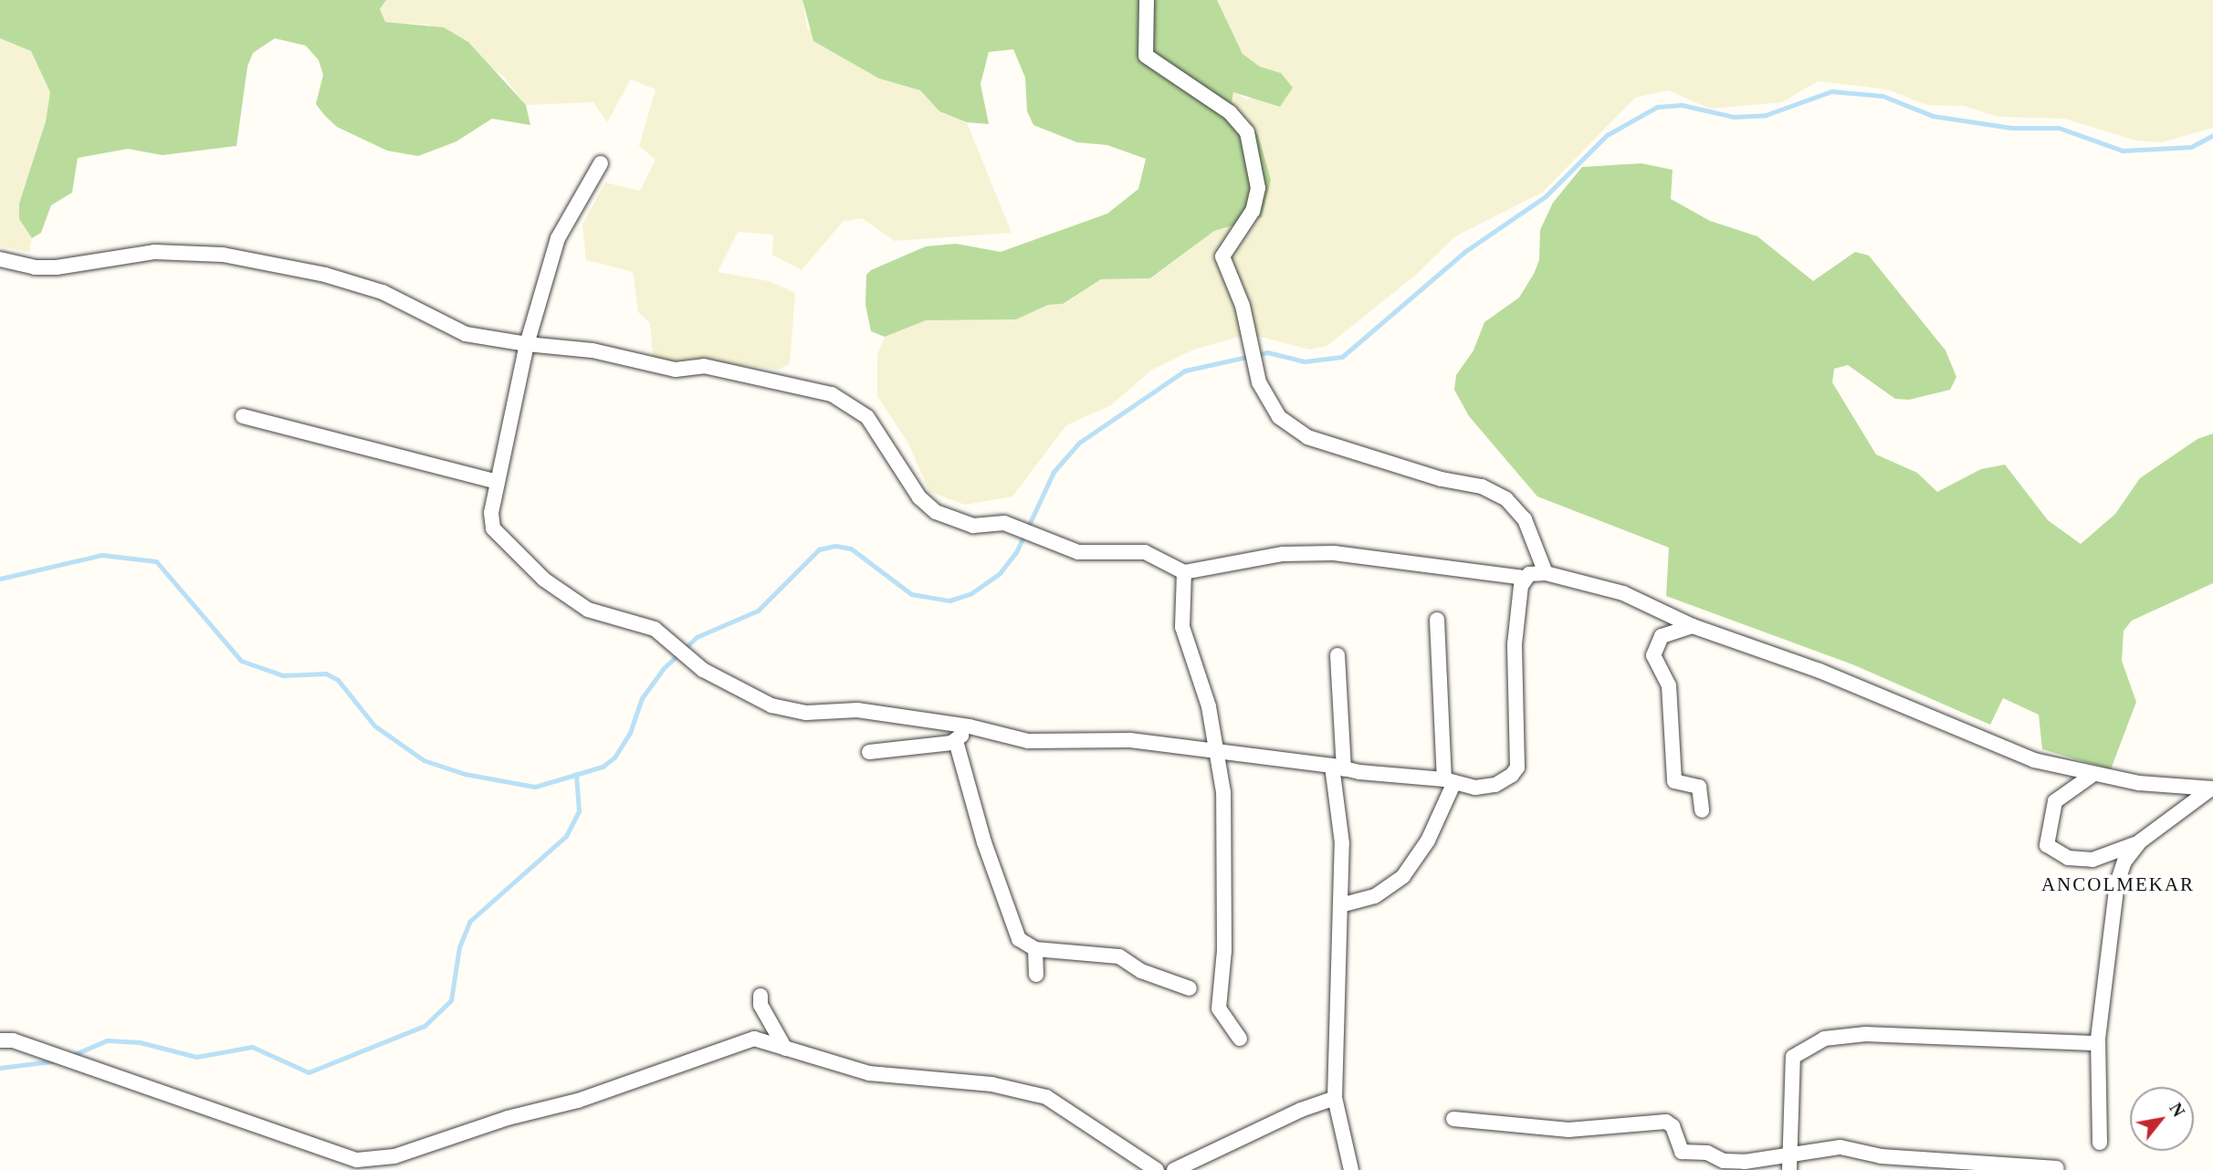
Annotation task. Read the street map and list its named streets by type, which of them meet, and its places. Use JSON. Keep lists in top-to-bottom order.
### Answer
{
  "districts": ["ANCOLMEKAR"],
  "north": "top right"
}
